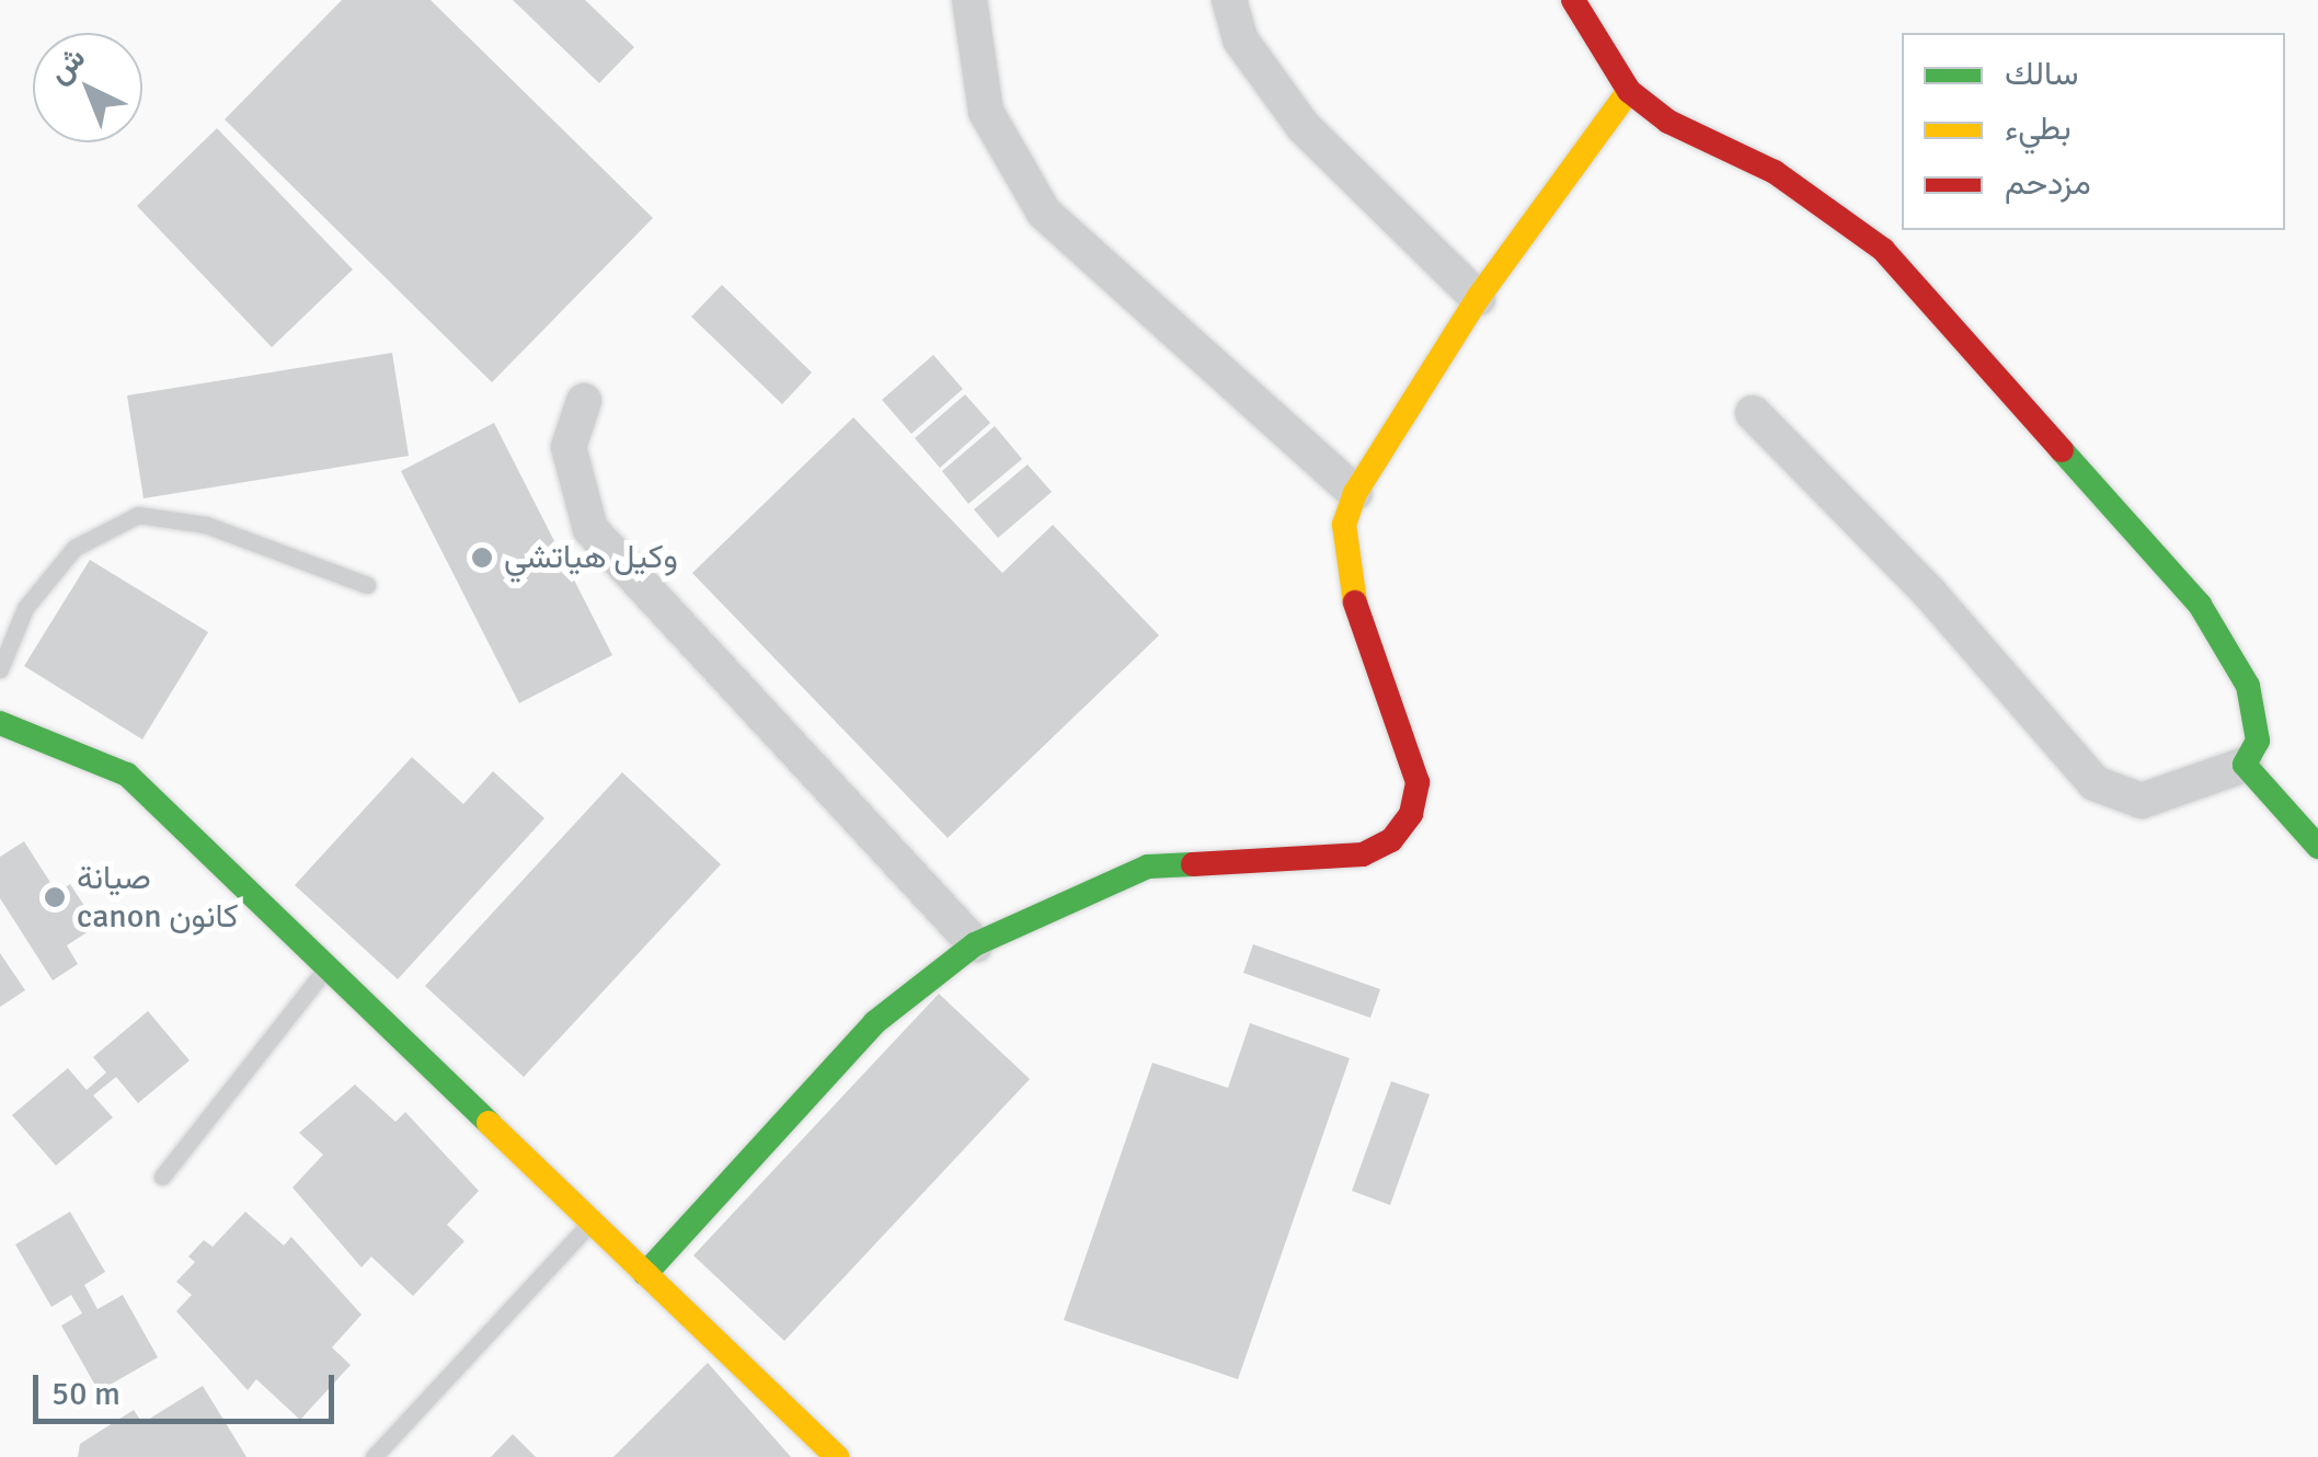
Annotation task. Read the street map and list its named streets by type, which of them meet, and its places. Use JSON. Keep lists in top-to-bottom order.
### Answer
{
  "places": ["وكيل هياتشي", "صيانة canon كانون"],
  "legend": ["سالك", "بطيء", "مزدحم"],
  "scale_bar": "50 m",
  "north": "top left"
}
